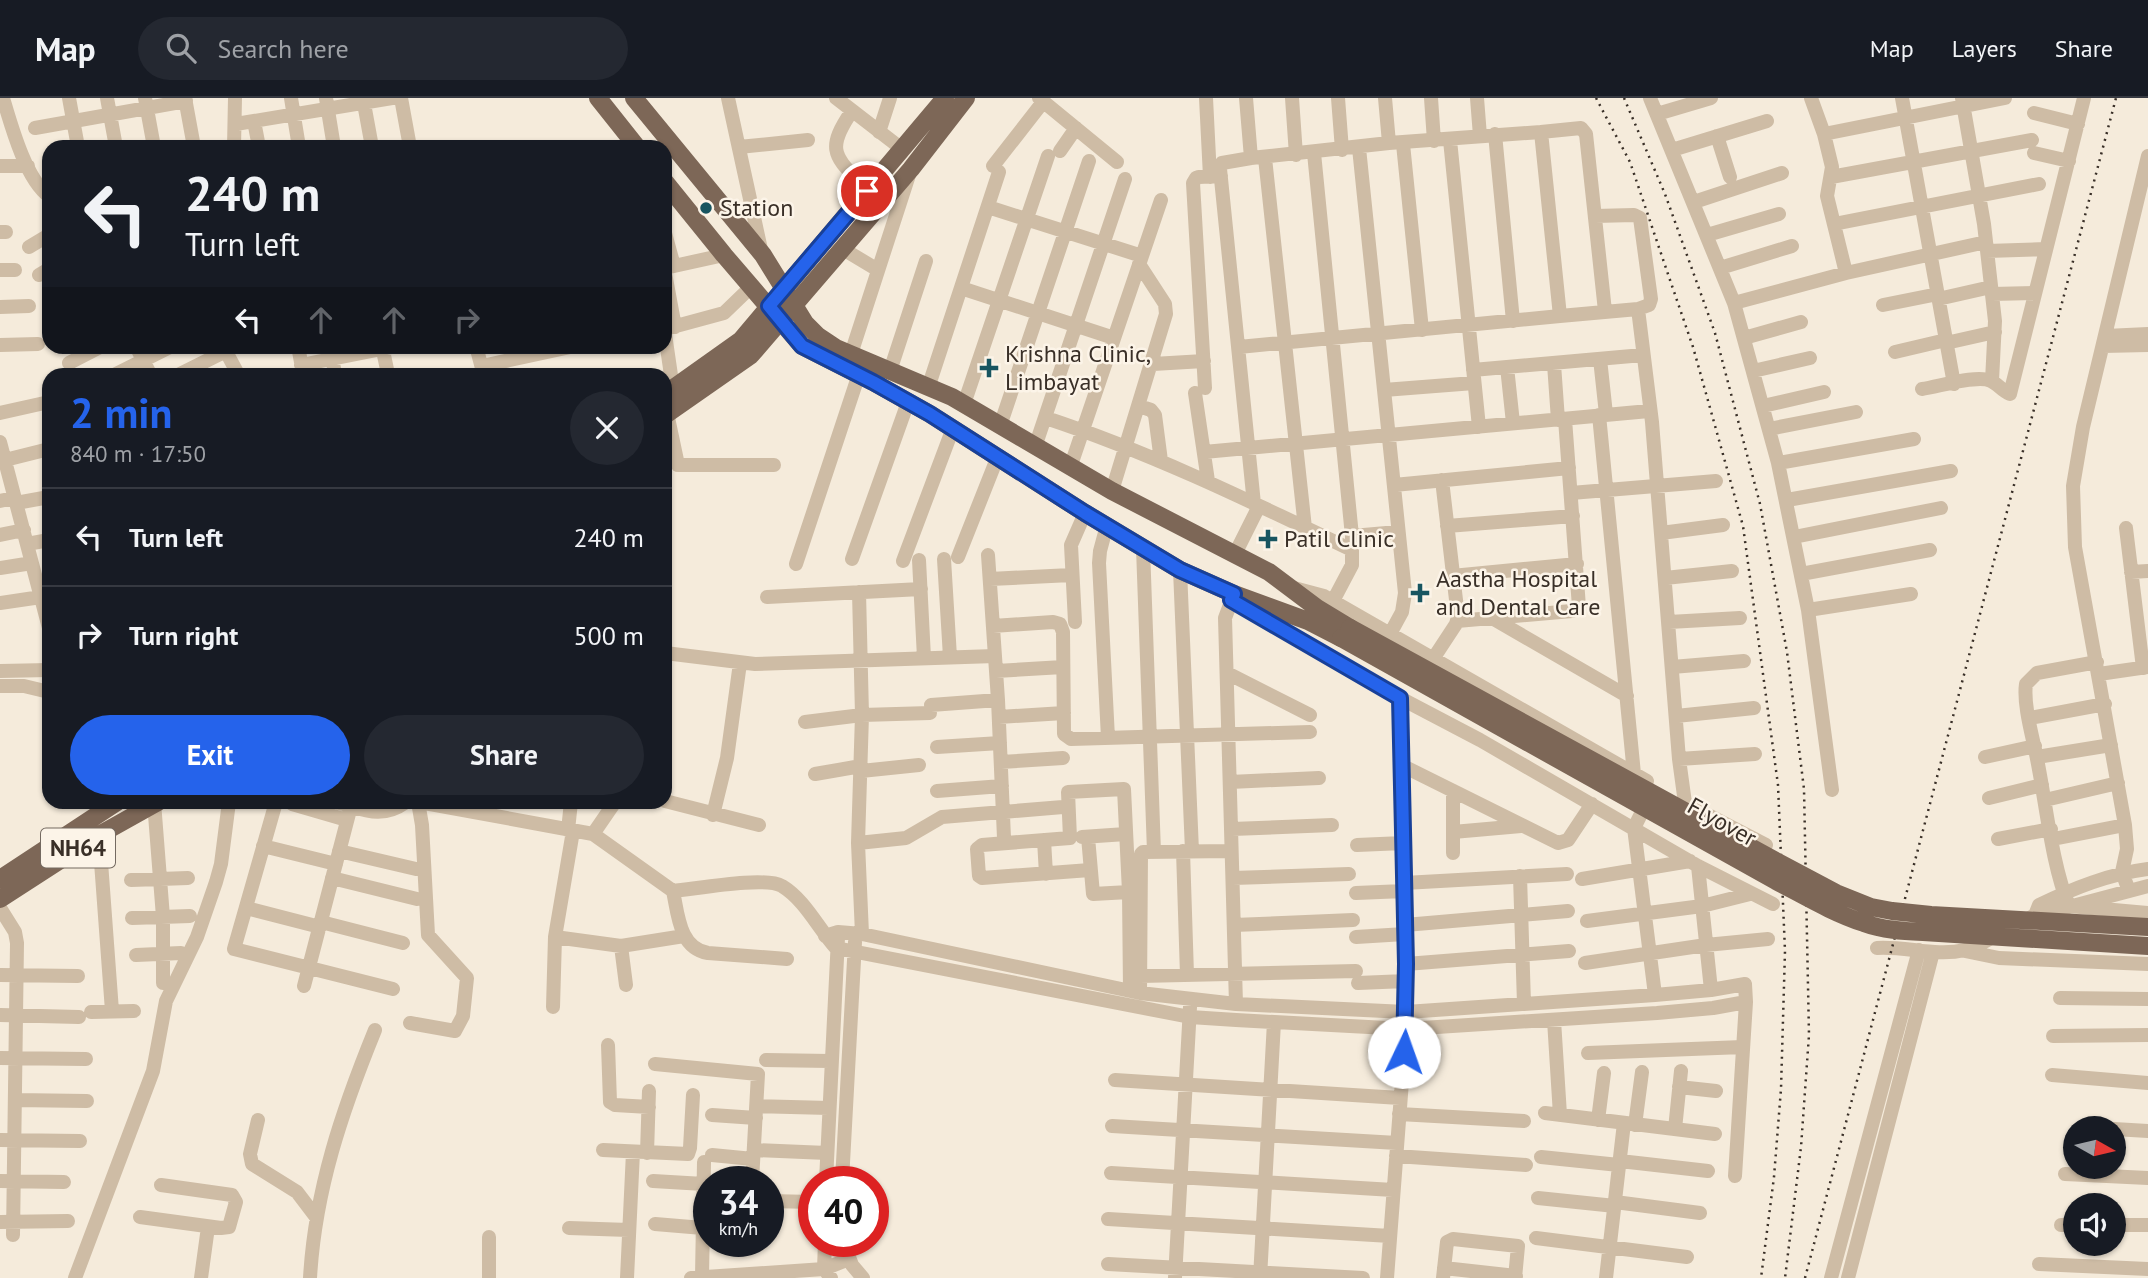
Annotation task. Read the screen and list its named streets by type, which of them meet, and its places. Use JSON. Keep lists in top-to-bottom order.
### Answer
{
  "streets": {
    "main road": ["Flyover", "NH64"]
  },
  "places": {
    "other": ["Station"],
    "health": ["Krishna Clinic, Limbayat", "Patil Clinic", "Aastha Hospital and Dental Care"]
  },
  "north": "right",
  "page": {
    "header": "Map",
    "search": "Search here",
    "nav": ["Map", "Layers", "Share"],
    "turn": ["240 m", "Turn left"],
    "heading": ["2 min", "840 m · 17:50"],
    "list": [
      {
        "name": "Turn left",
        "value": "240 m"
      },
      {
        "name": "Turn right",
        "value": "500 m"
      }
    ],
    "buttons": ["Exit", "Share"],
    "speed": "34 km/h",
    "limit": "40"
  }
}
